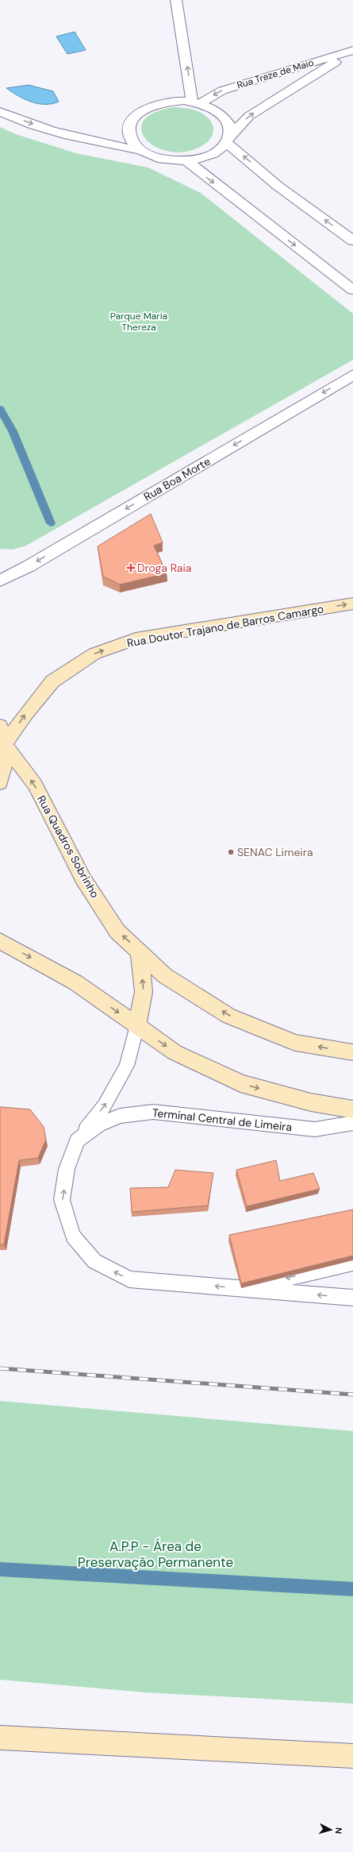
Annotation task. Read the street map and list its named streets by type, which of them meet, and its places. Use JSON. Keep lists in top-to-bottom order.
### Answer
{
  "streets": {
    "main road": ["Rua Doutor Trajano de Barros Camargo", "Rua Quadros Sobrinho"],
    "street": ["Rua Treze de Maio", "Rua Boa Morte"],
    "lane": ["Terminal Central de Limeira"]
  },
  "crossings": [
    ["Rua Doutor Trajano de Barros Camargo", "Rua Quadros Sobrinho"]
  ],
  "one_way": ["Rua Boa Morte", "Rua Doutor Trajano de Barros Camargo"],
  "parks": ["Parque Maria Thereza", "A.P.P - Área de Preservação Permanente"],
  "places": {
    "health": ["Droga Raia"],
    "other": ["SENAC Limeira"]
  },
  "north": "right"
}
